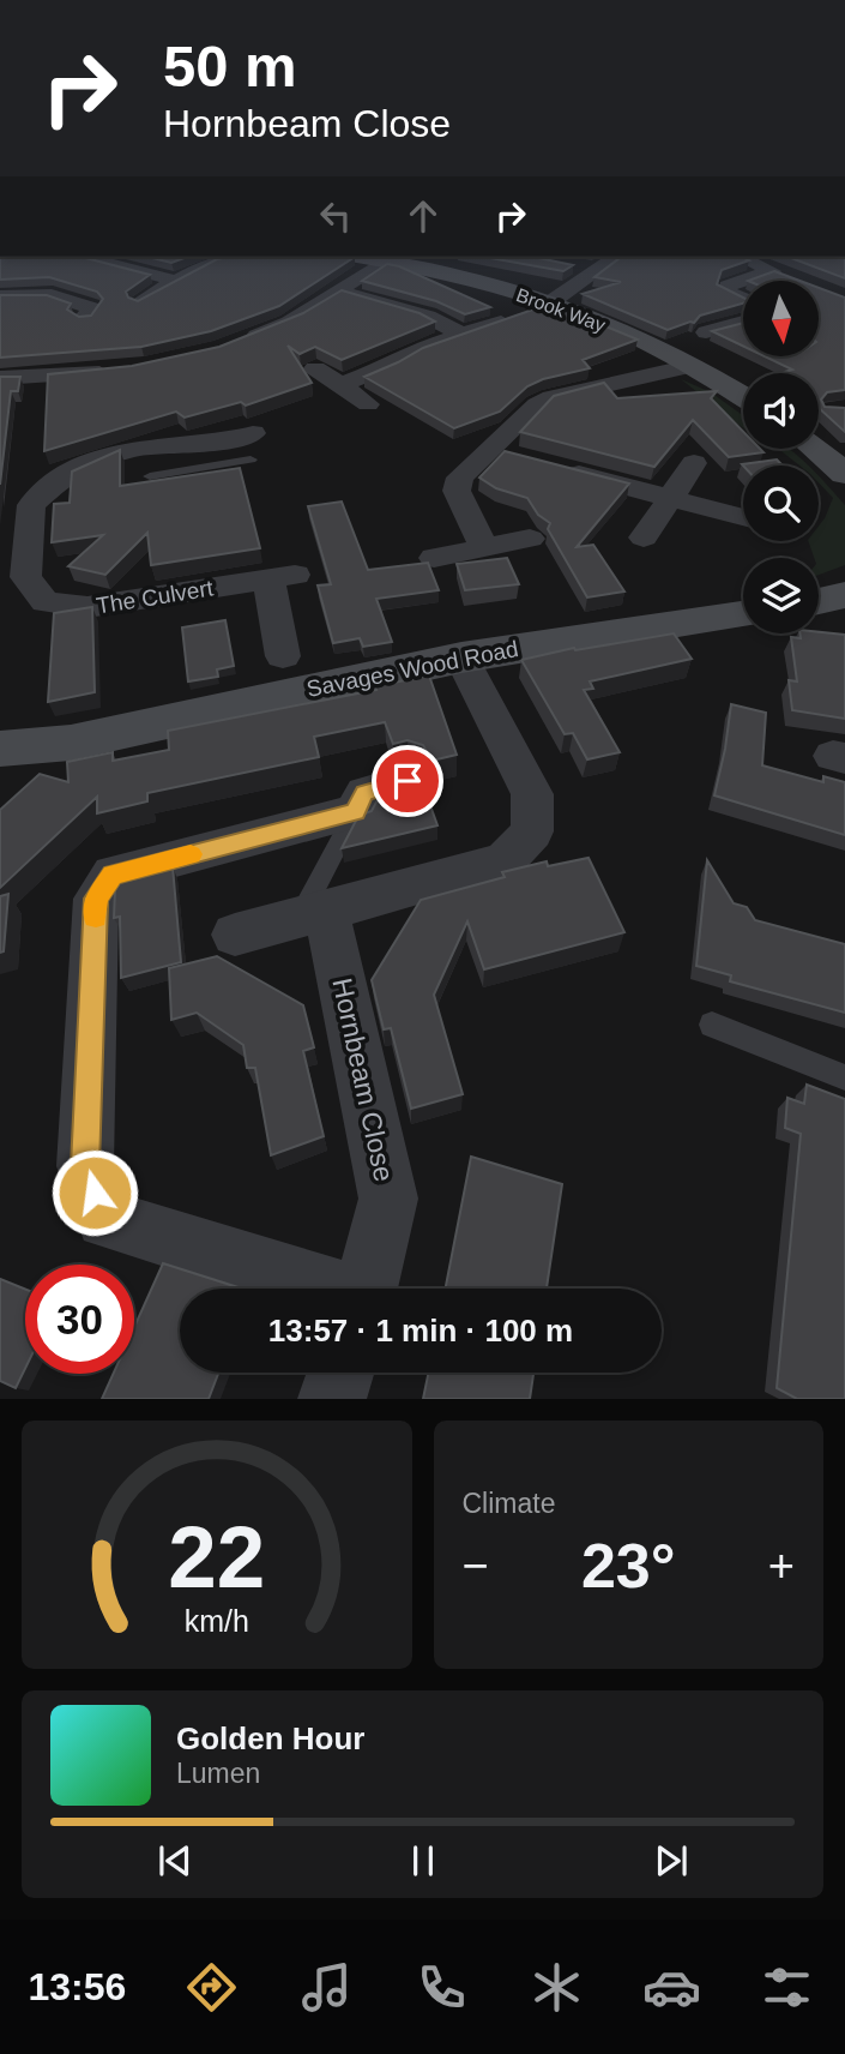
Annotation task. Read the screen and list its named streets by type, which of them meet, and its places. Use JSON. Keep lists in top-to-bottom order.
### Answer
{
  "streets": {
    "street": [
      "Brook Way",
      "The Culvert",
      "Savages Wood Road",
      "Hornbeam Close"
    ]
  },
  "north": "bottom",
  "page": {
    "turn": ["50 m", "Hornbeam Close"],
    "limit": "30",
    "trip": "13:57 · 1 min · 100 m",
    "tile": "Climate",
    "heat": ["−", "23°", "+"],
    "song": ["Golden Hour", "Lumen"],
    "tabs": "13:56",
    "gauge": ["22", "km/h"]
  }
}
